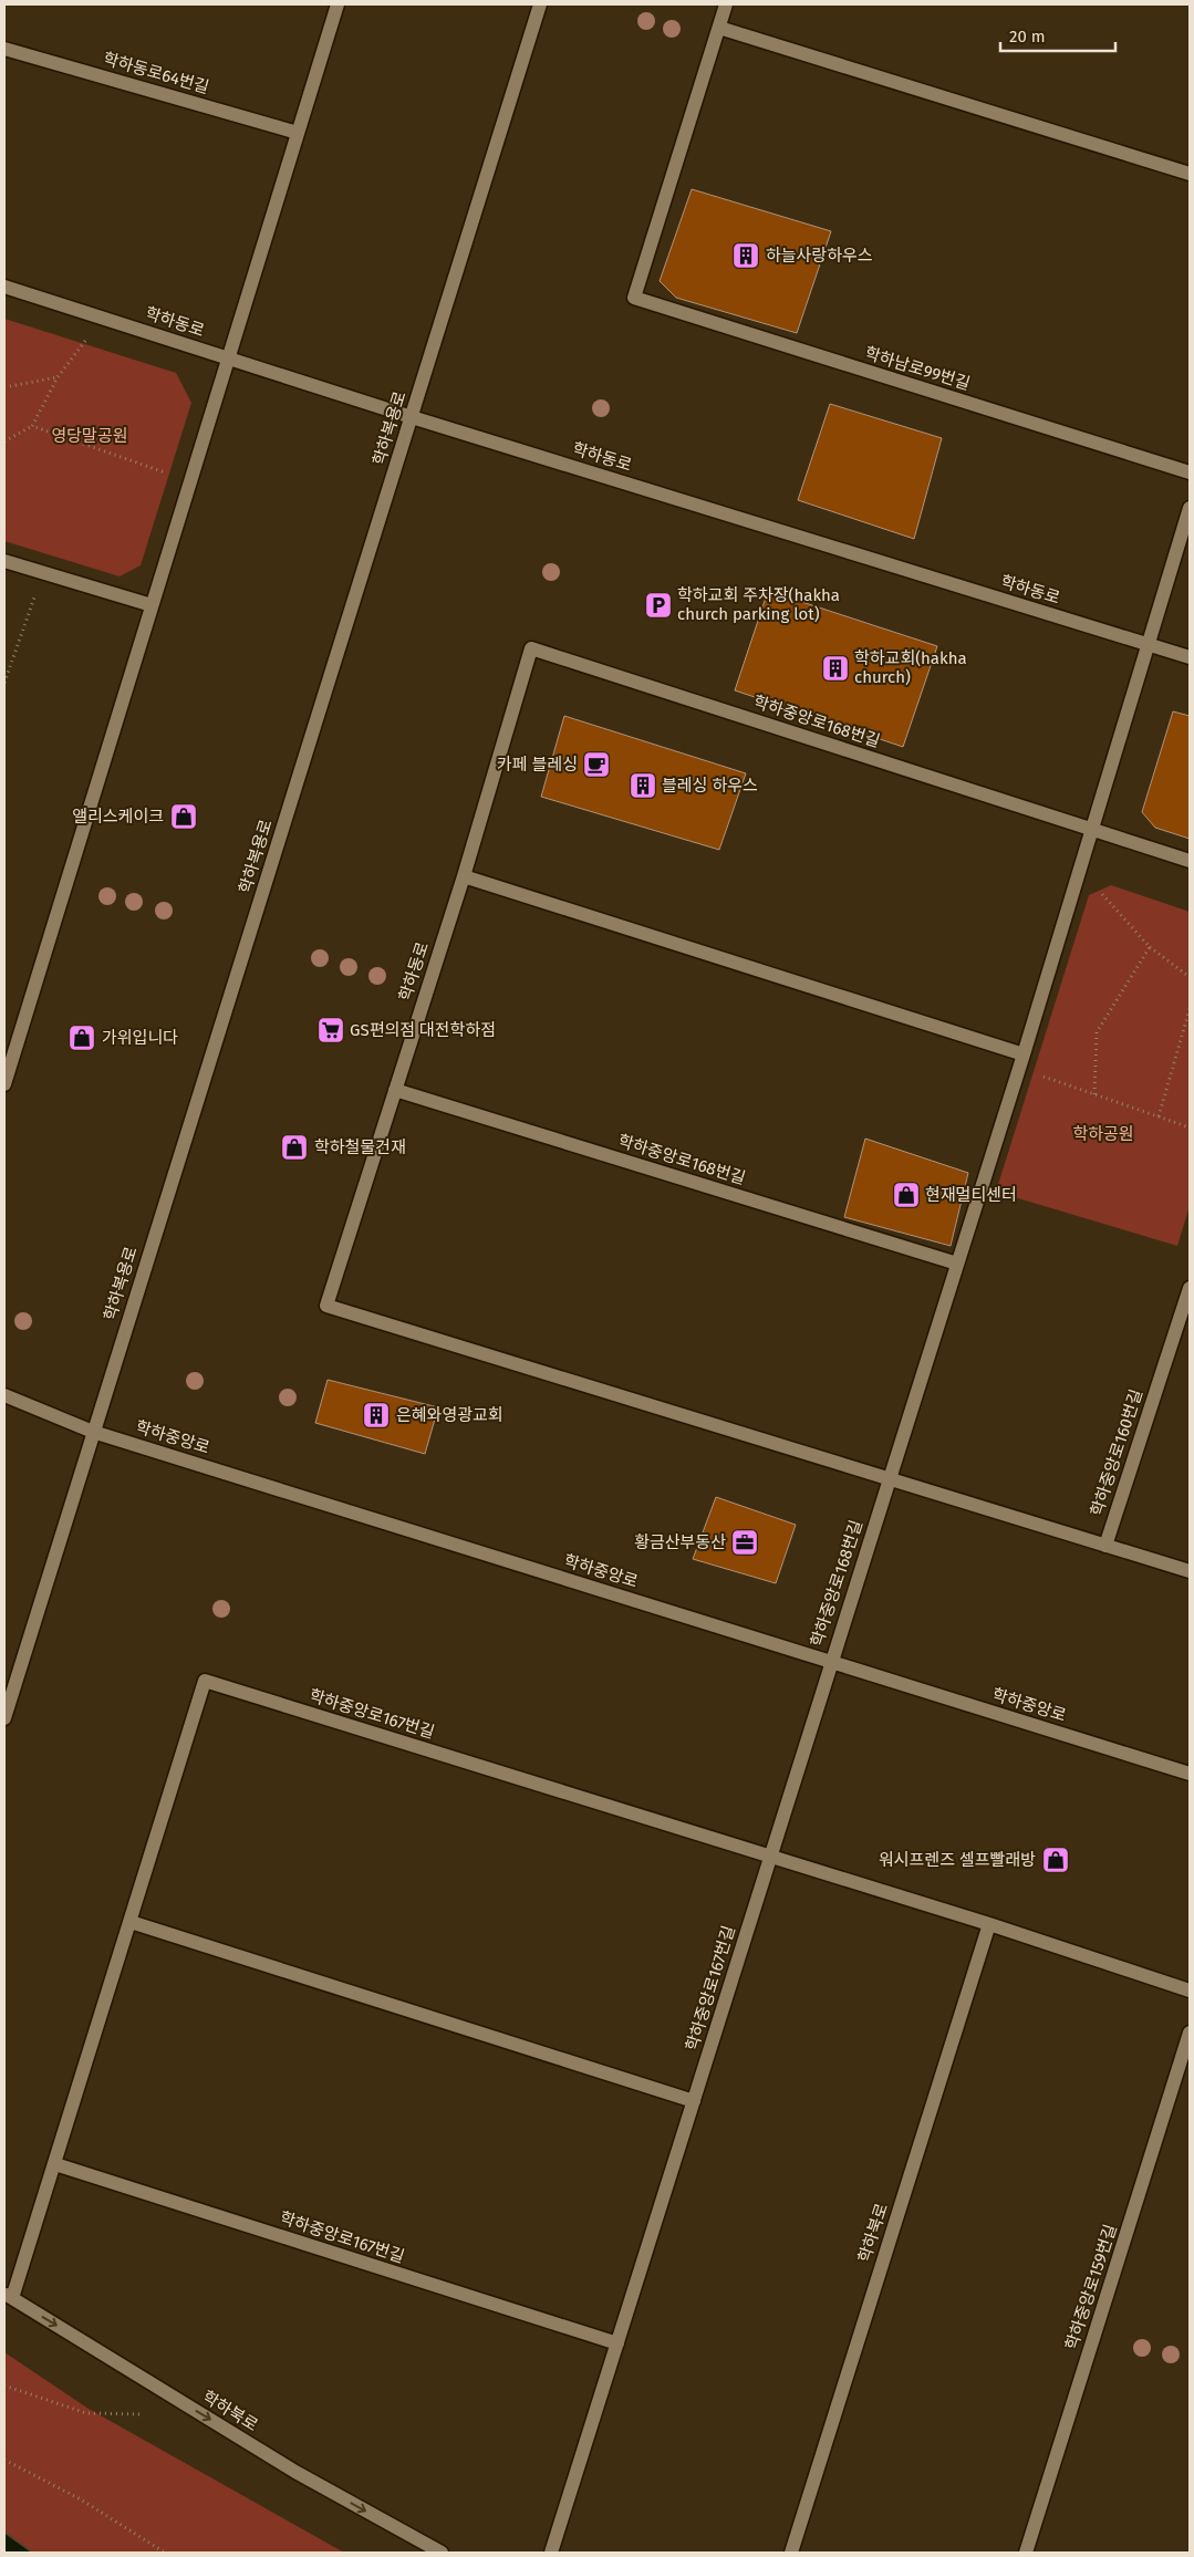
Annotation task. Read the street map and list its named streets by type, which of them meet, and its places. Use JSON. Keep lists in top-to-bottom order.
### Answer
{
  "streets": {
    "street": [
      "학하동로64번길",
      "학하동로",
      "학하남로99번길",
      "학하복용로",
      "학하중앙로168번길",
      "학하중앙로",
      "학하중앙로160번길",
      "학하중앙로167번길",
      "학하북로",
      "학하중앙로159번길"
    ]
  },
  "crossings": [
    ["학하동로", "학하복용로"],
    ["학하동로", "학하중앙로168번길"],
    ["학하복용로", "학하중앙로"],
    ["학하중앙로168번길", "학하중앙로"],
    ["학하중앙로168번길", "학하중앙로167번길"],
    ["학하중앙로", "학하중앙로167번길"],
    ["학하중앙로167번길", "학하북로"]
  ],
  "one_way": ["학하북로"],
  "parks": ["영당말공원", "학하공원"],
  "places": {
    "building": [
      "하늘사랑하우스",
      "학하교회(hakha church)",
      "블레싱 하우스",
      "은혜와영광교회"
    ],
    "parking": ["학하교회 주차장(hakha church parking lot)"],
    "cafe": ["카페 블레싱"],
    "shop": [
      "앨리스케이크",
      "가위입니다",
      "학하철물건재",
      "현재멀티센터",
      "워시프렌즈 셀프빨래방"
    ],
    "supermarket": ["GS편의점 대전학하점"],
    "office": ["황금산부동산"]
  },
  "scale_bar": "20 m"
}
